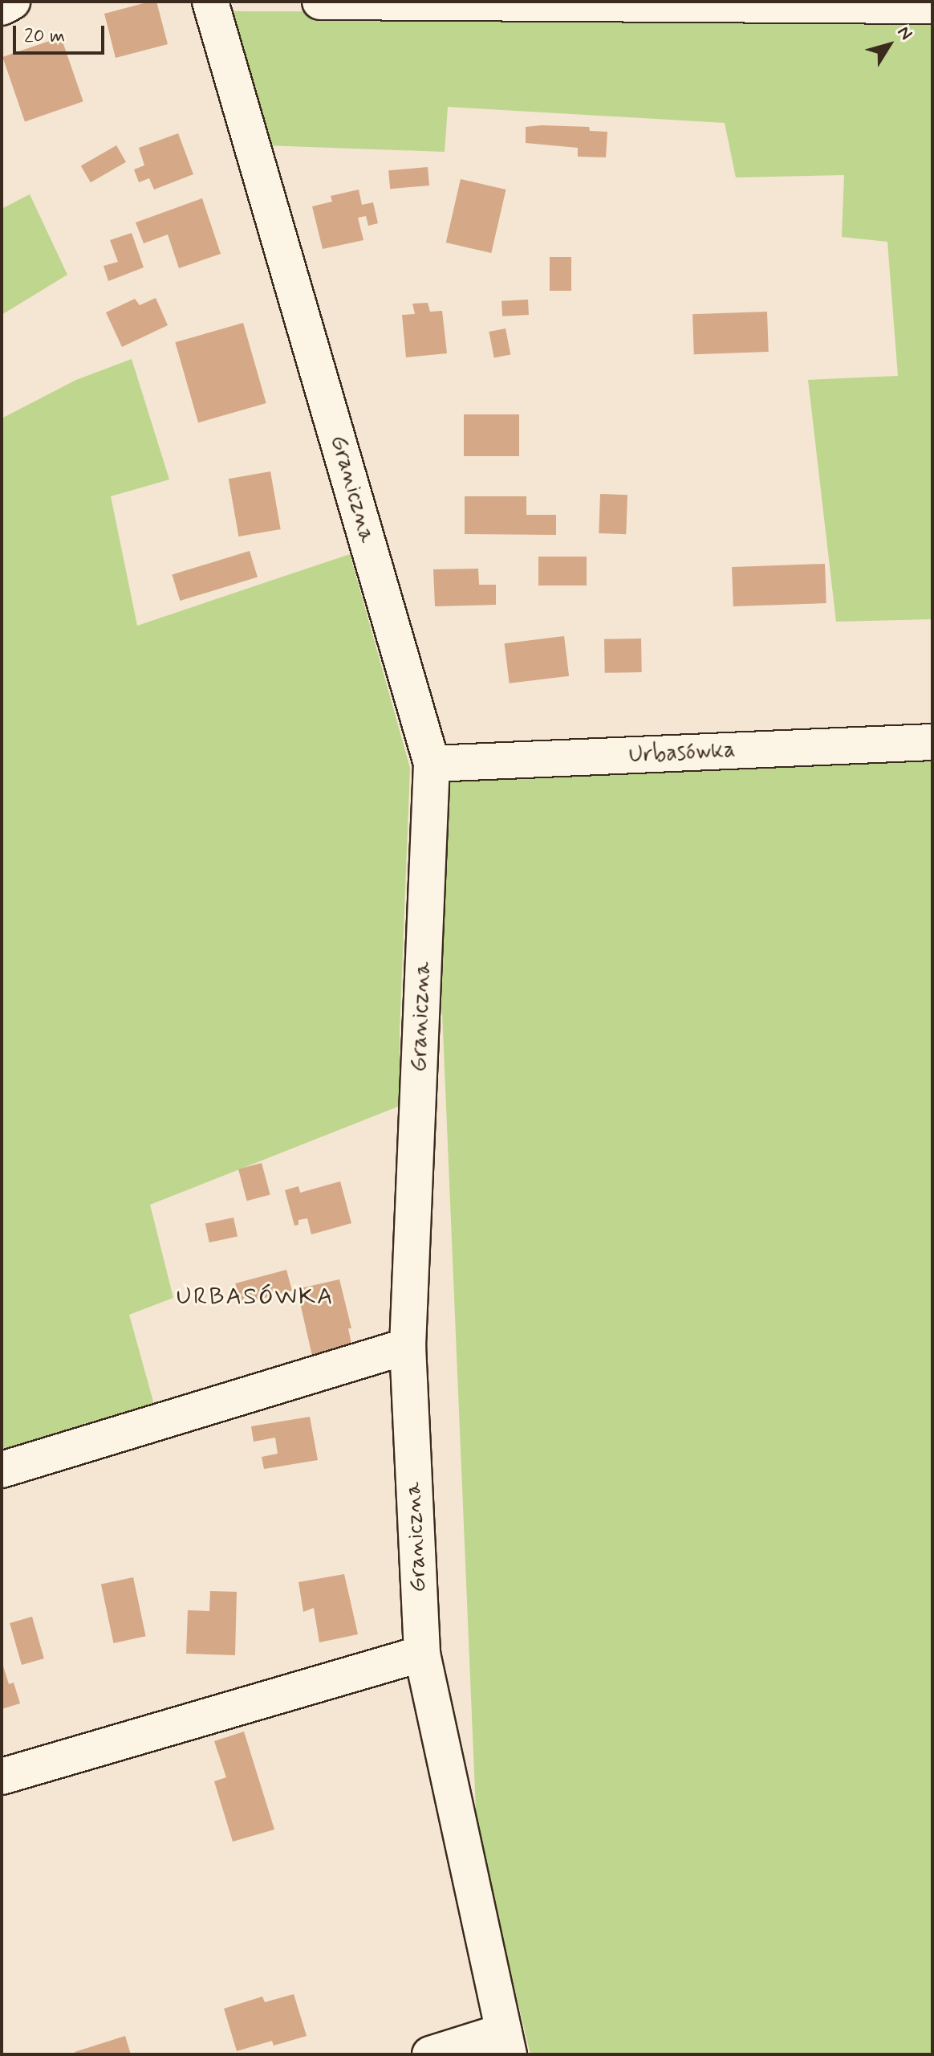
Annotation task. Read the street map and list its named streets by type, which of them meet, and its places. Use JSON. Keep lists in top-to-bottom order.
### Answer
{
  "streets": {
    "street": ["Graniczna", "Urbasówka"]
  },
  "crossings": [
    ["Graniczna", "Urbasówka"]
  ],
  "districts": ["URBASÓWKA"],
  "scale_bar": "20 m",
  "north": "top right"
}
